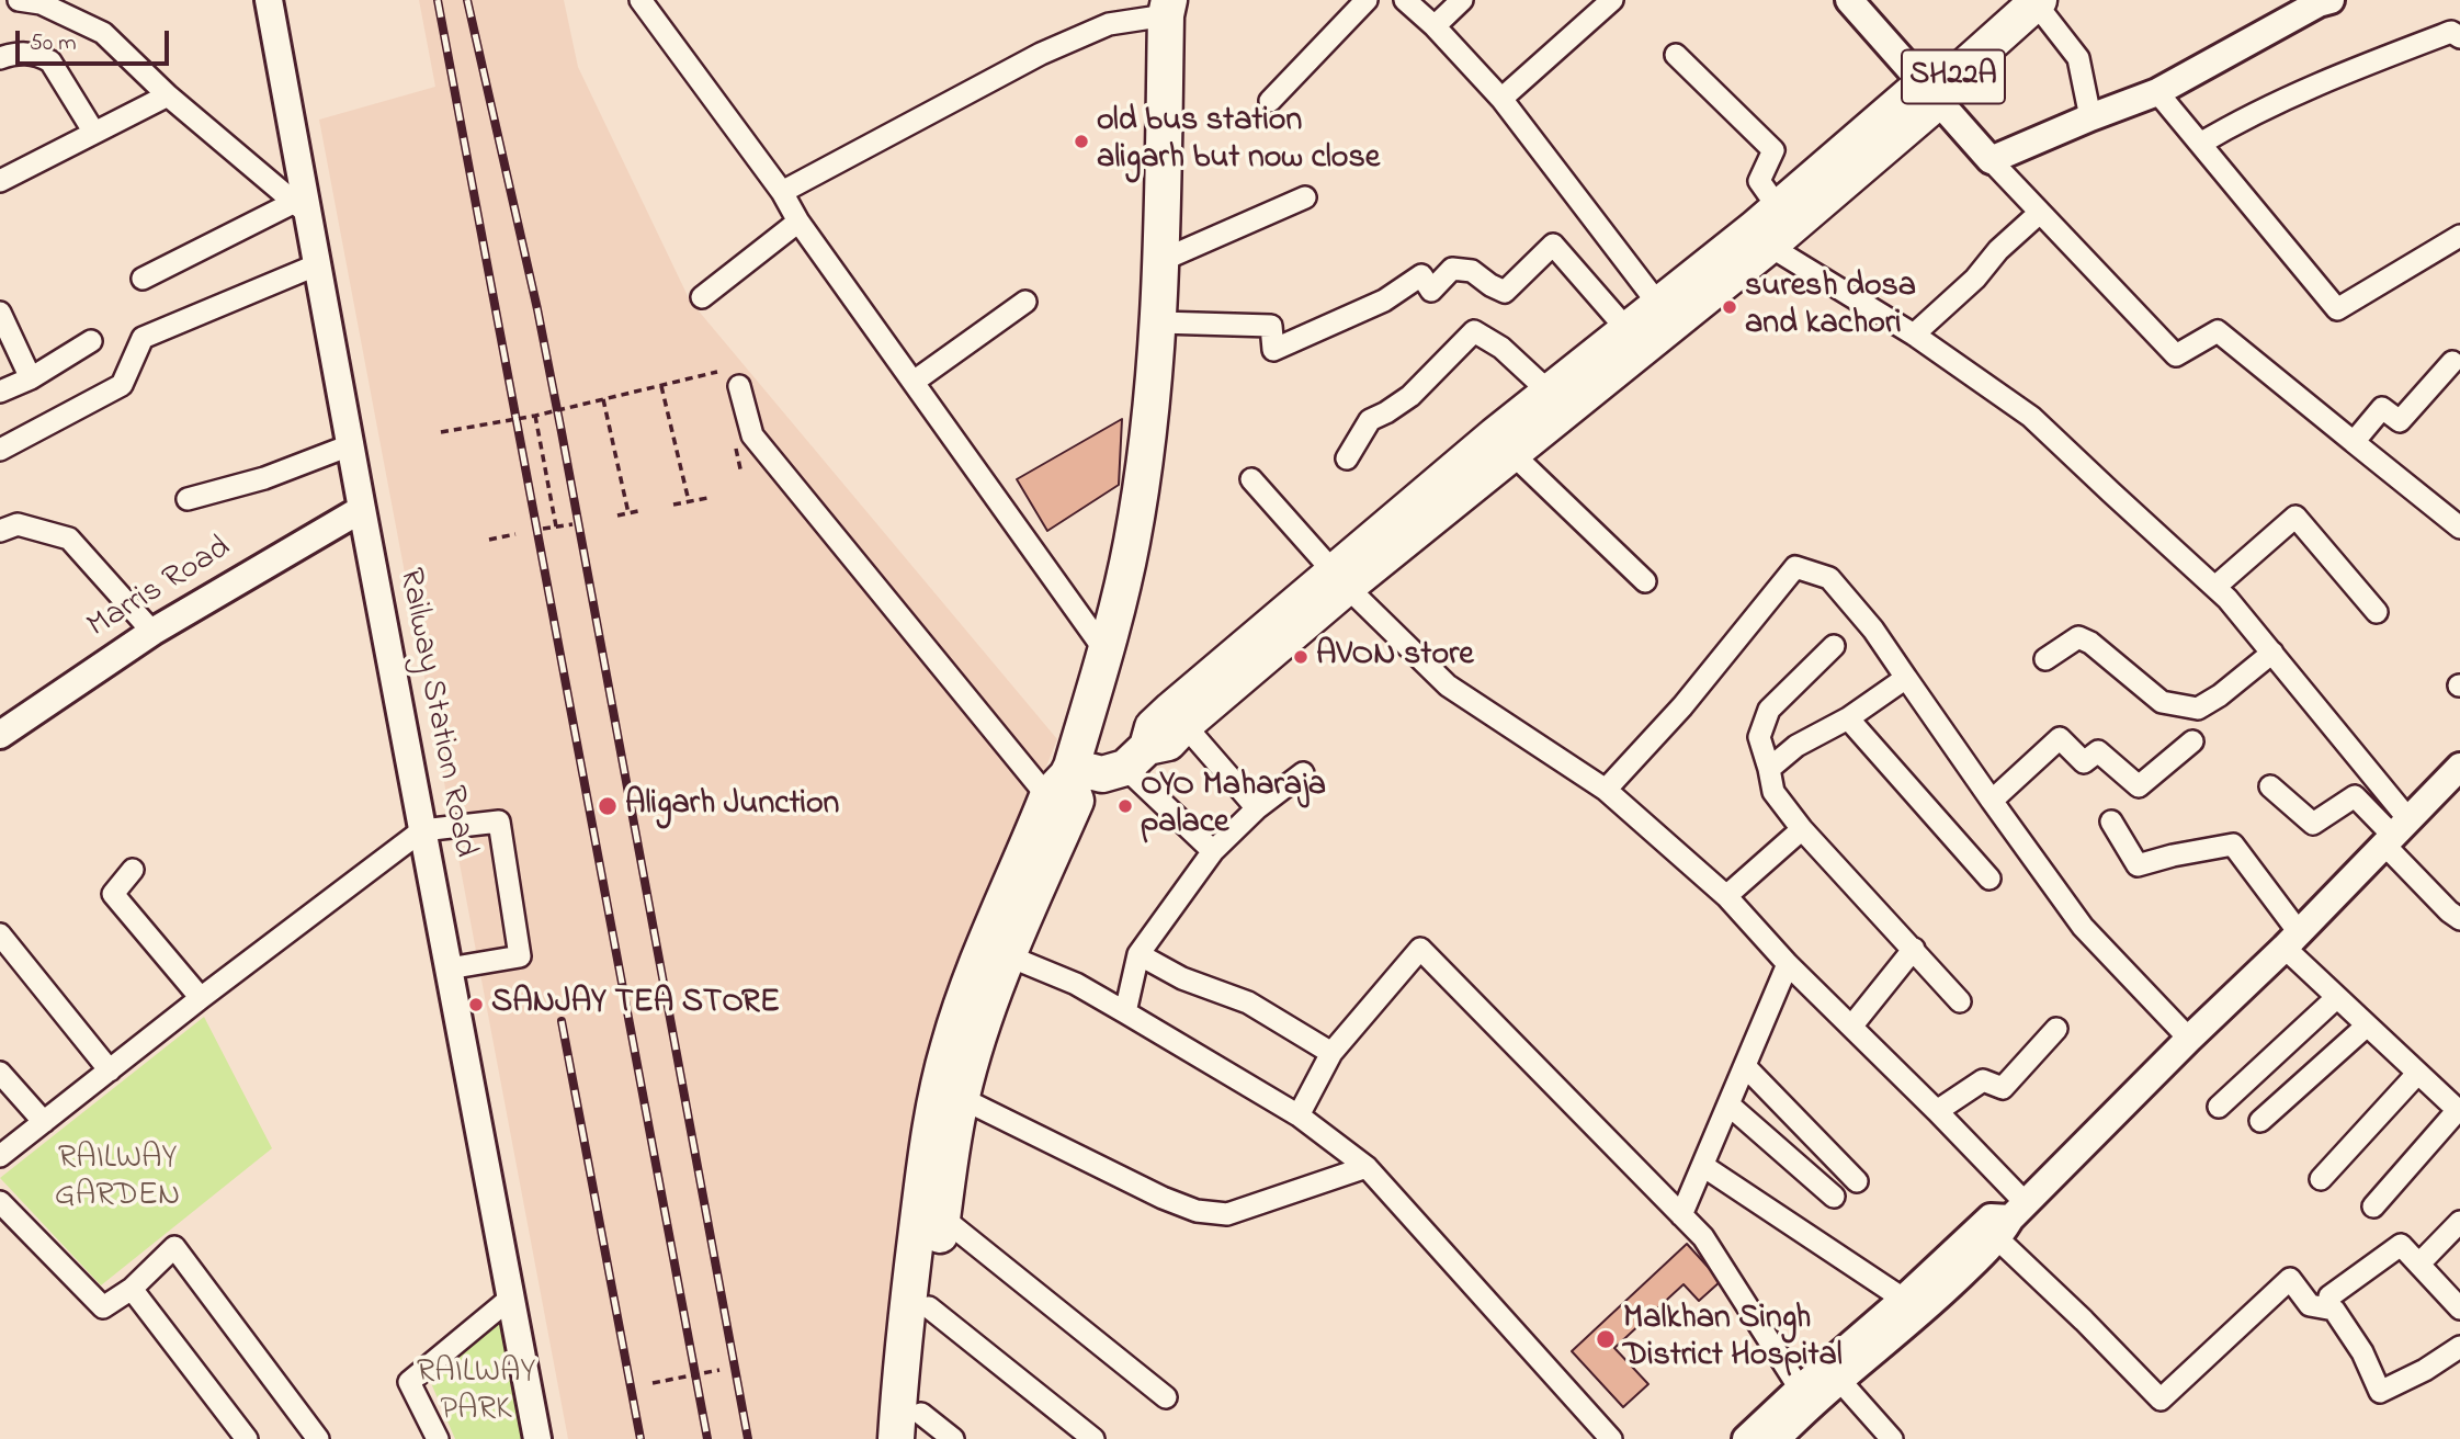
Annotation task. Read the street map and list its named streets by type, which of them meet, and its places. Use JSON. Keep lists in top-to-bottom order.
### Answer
{
  "streets": {
    "main road": ["SH22A"],
    "street": ["Marris Road", "Railway Station Road"]
  },
  "crossings": [
    ["Marris Road", "Railway Station Road"]
  ],
  "parks": ["RAILWAY GARDEN", "RAILWAY PARK"],
  "places": [
    "old bus station aligarh but now close",
    "suresh dosa and kachori",
    "AVON store",
    "Aligarh Junction",
    "OYO Maharaja palace",
    "SANJAY TEA STORE",
    "Malkhan Singh District Hospital"
  ],
  "scale_bar": "50 m"
}
